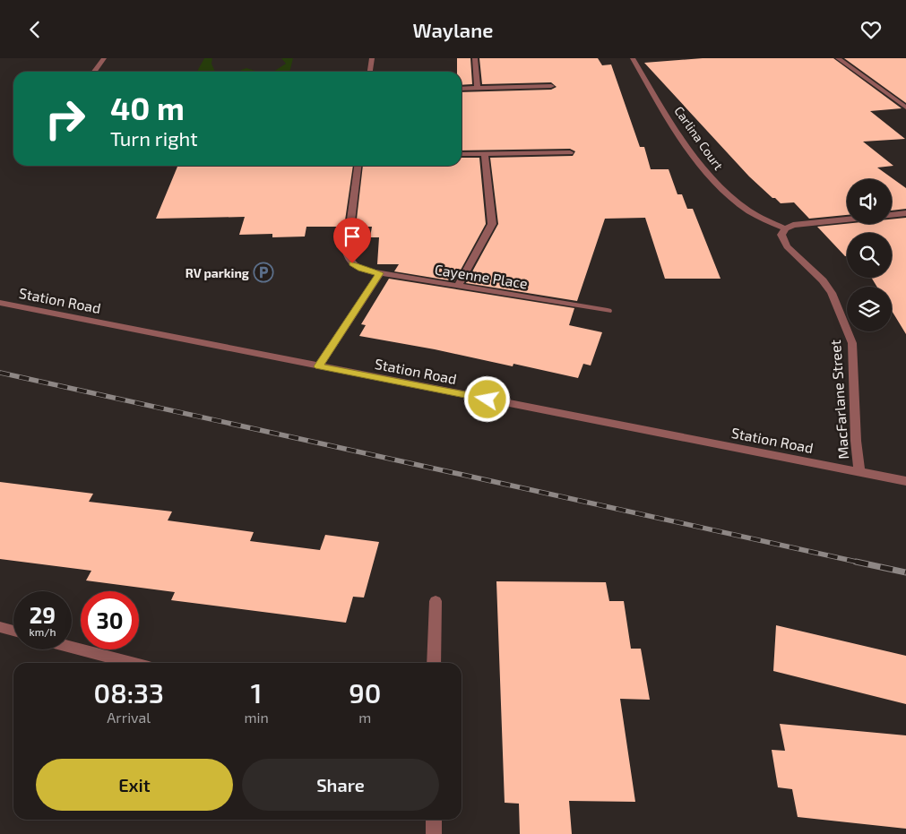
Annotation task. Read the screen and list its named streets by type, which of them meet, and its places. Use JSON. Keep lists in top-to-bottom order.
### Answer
{
  "streets": {
    "street": [
      "Carlina Court",
      "Cayenne Place",
      "Station Road",
      "MacFarlane Street"
    ]
  },
  "crossings": [
    ["Carlina Court", "MacFarlane Street"],
    ["Station Road", "MacFarlane Street"]
  ],
  "places": {
    "parking": ["RV parking"]
  },
  "page": {
    "header": "Waylane",
    "turn": ["40 m", "Turn right"],
    "speed": "29 km/h",
    "limit": "30",
    "eta": [
      "08:33",
      "Arrival",
      "1",
      "min",
      "90",
      "m"
    ],
    "buttons": ["Exit", "Share"]
  }
}
